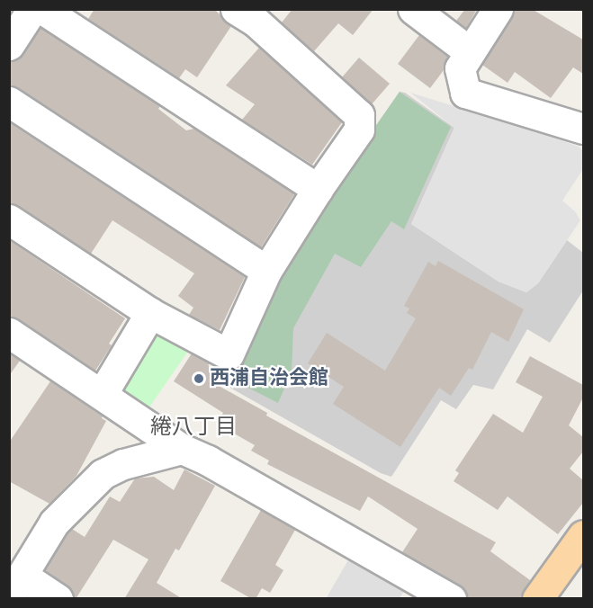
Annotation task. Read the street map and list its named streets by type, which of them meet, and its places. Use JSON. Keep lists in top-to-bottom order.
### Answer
{
  "districts": ["綣八丁目"],
  "places": ["西浦自治会館"]
}
